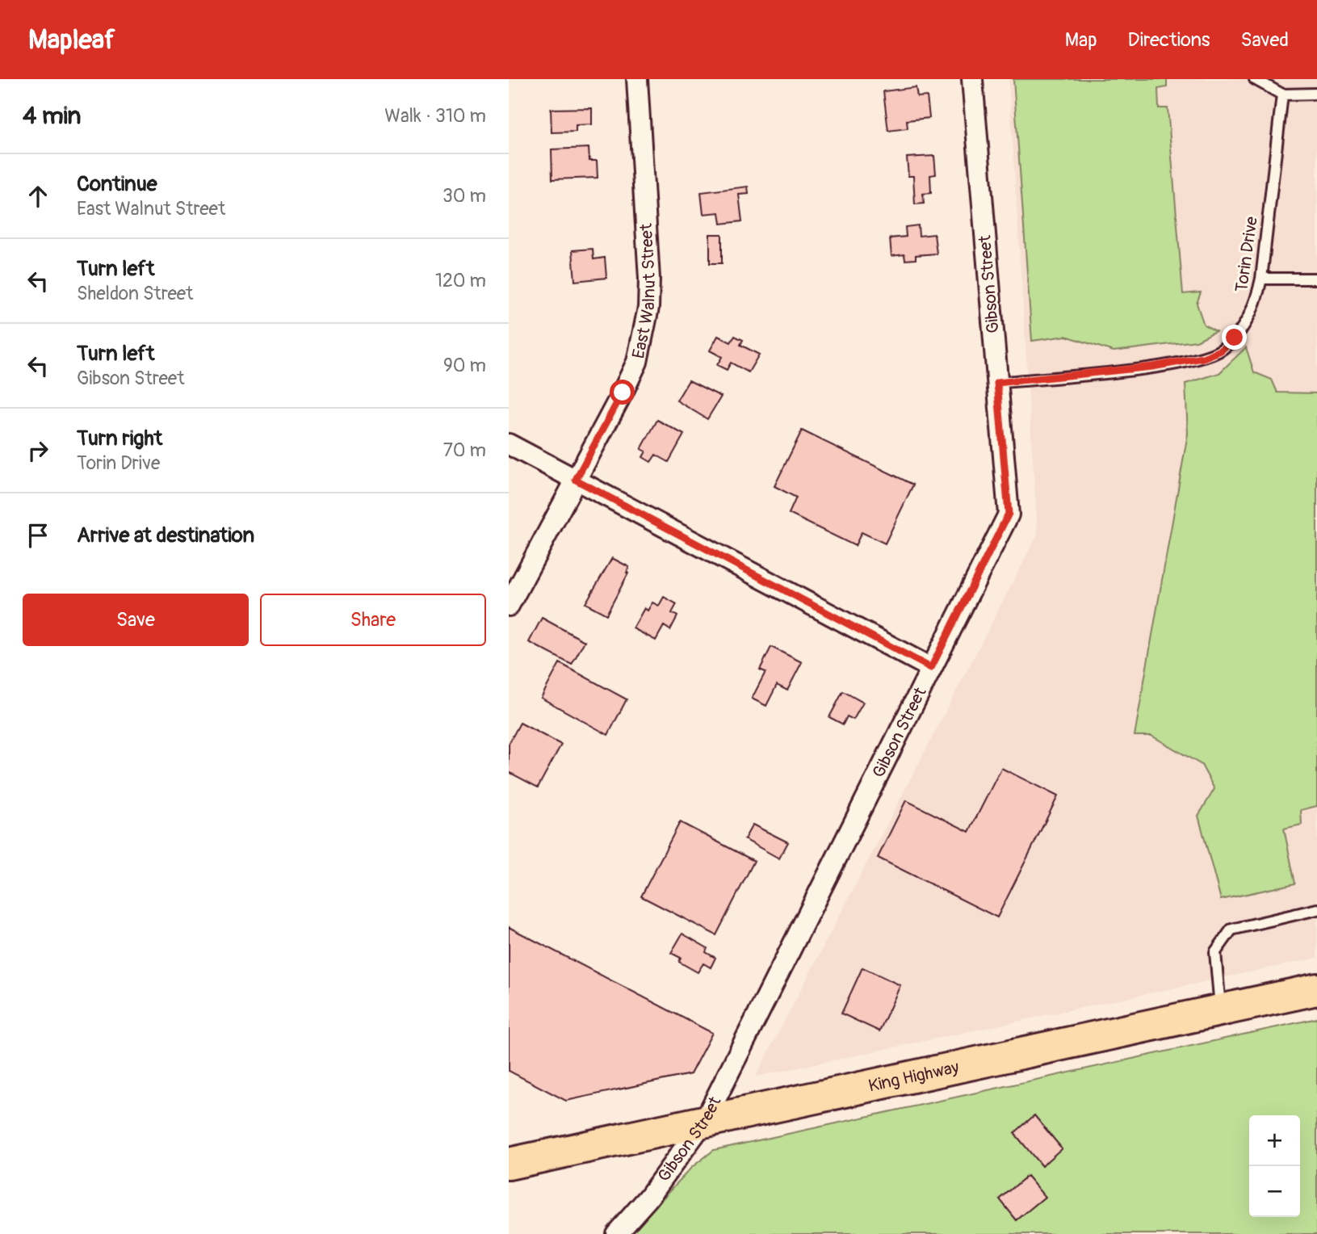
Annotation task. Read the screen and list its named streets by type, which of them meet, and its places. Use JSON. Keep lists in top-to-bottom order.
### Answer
{
  "streets": {
    "main road": ["King Highway"],
    "street": ["Gibson Street", "East Walnut Street"],
    "lane": ["Torin Drive"]
  },
  "crossings": [
    ["Torin Drive", "Gibson Street"],
    ["Gibson Street", "King Highway"]
  ],
  "page": {
    "header": "Mapleaf",
    "nav": ["Map", "Directions", "Saved"],
    "heading": ["4 min", "Walk · 310 m"],
    "list": [
      ["Continue", "East Walnut Street", "30 m"],
      ["Turn left", "Sheldon Street", "120 m"],
      ["Turn left", "Gibson Street", "90 m"],
      ["Turn right", "Torin Drive", "70 m"],
      "Arrive at destination"
    ],
    "buttons": ["Save", "Share"],
    "map_buttons": ["+", "−"]
  }
}
